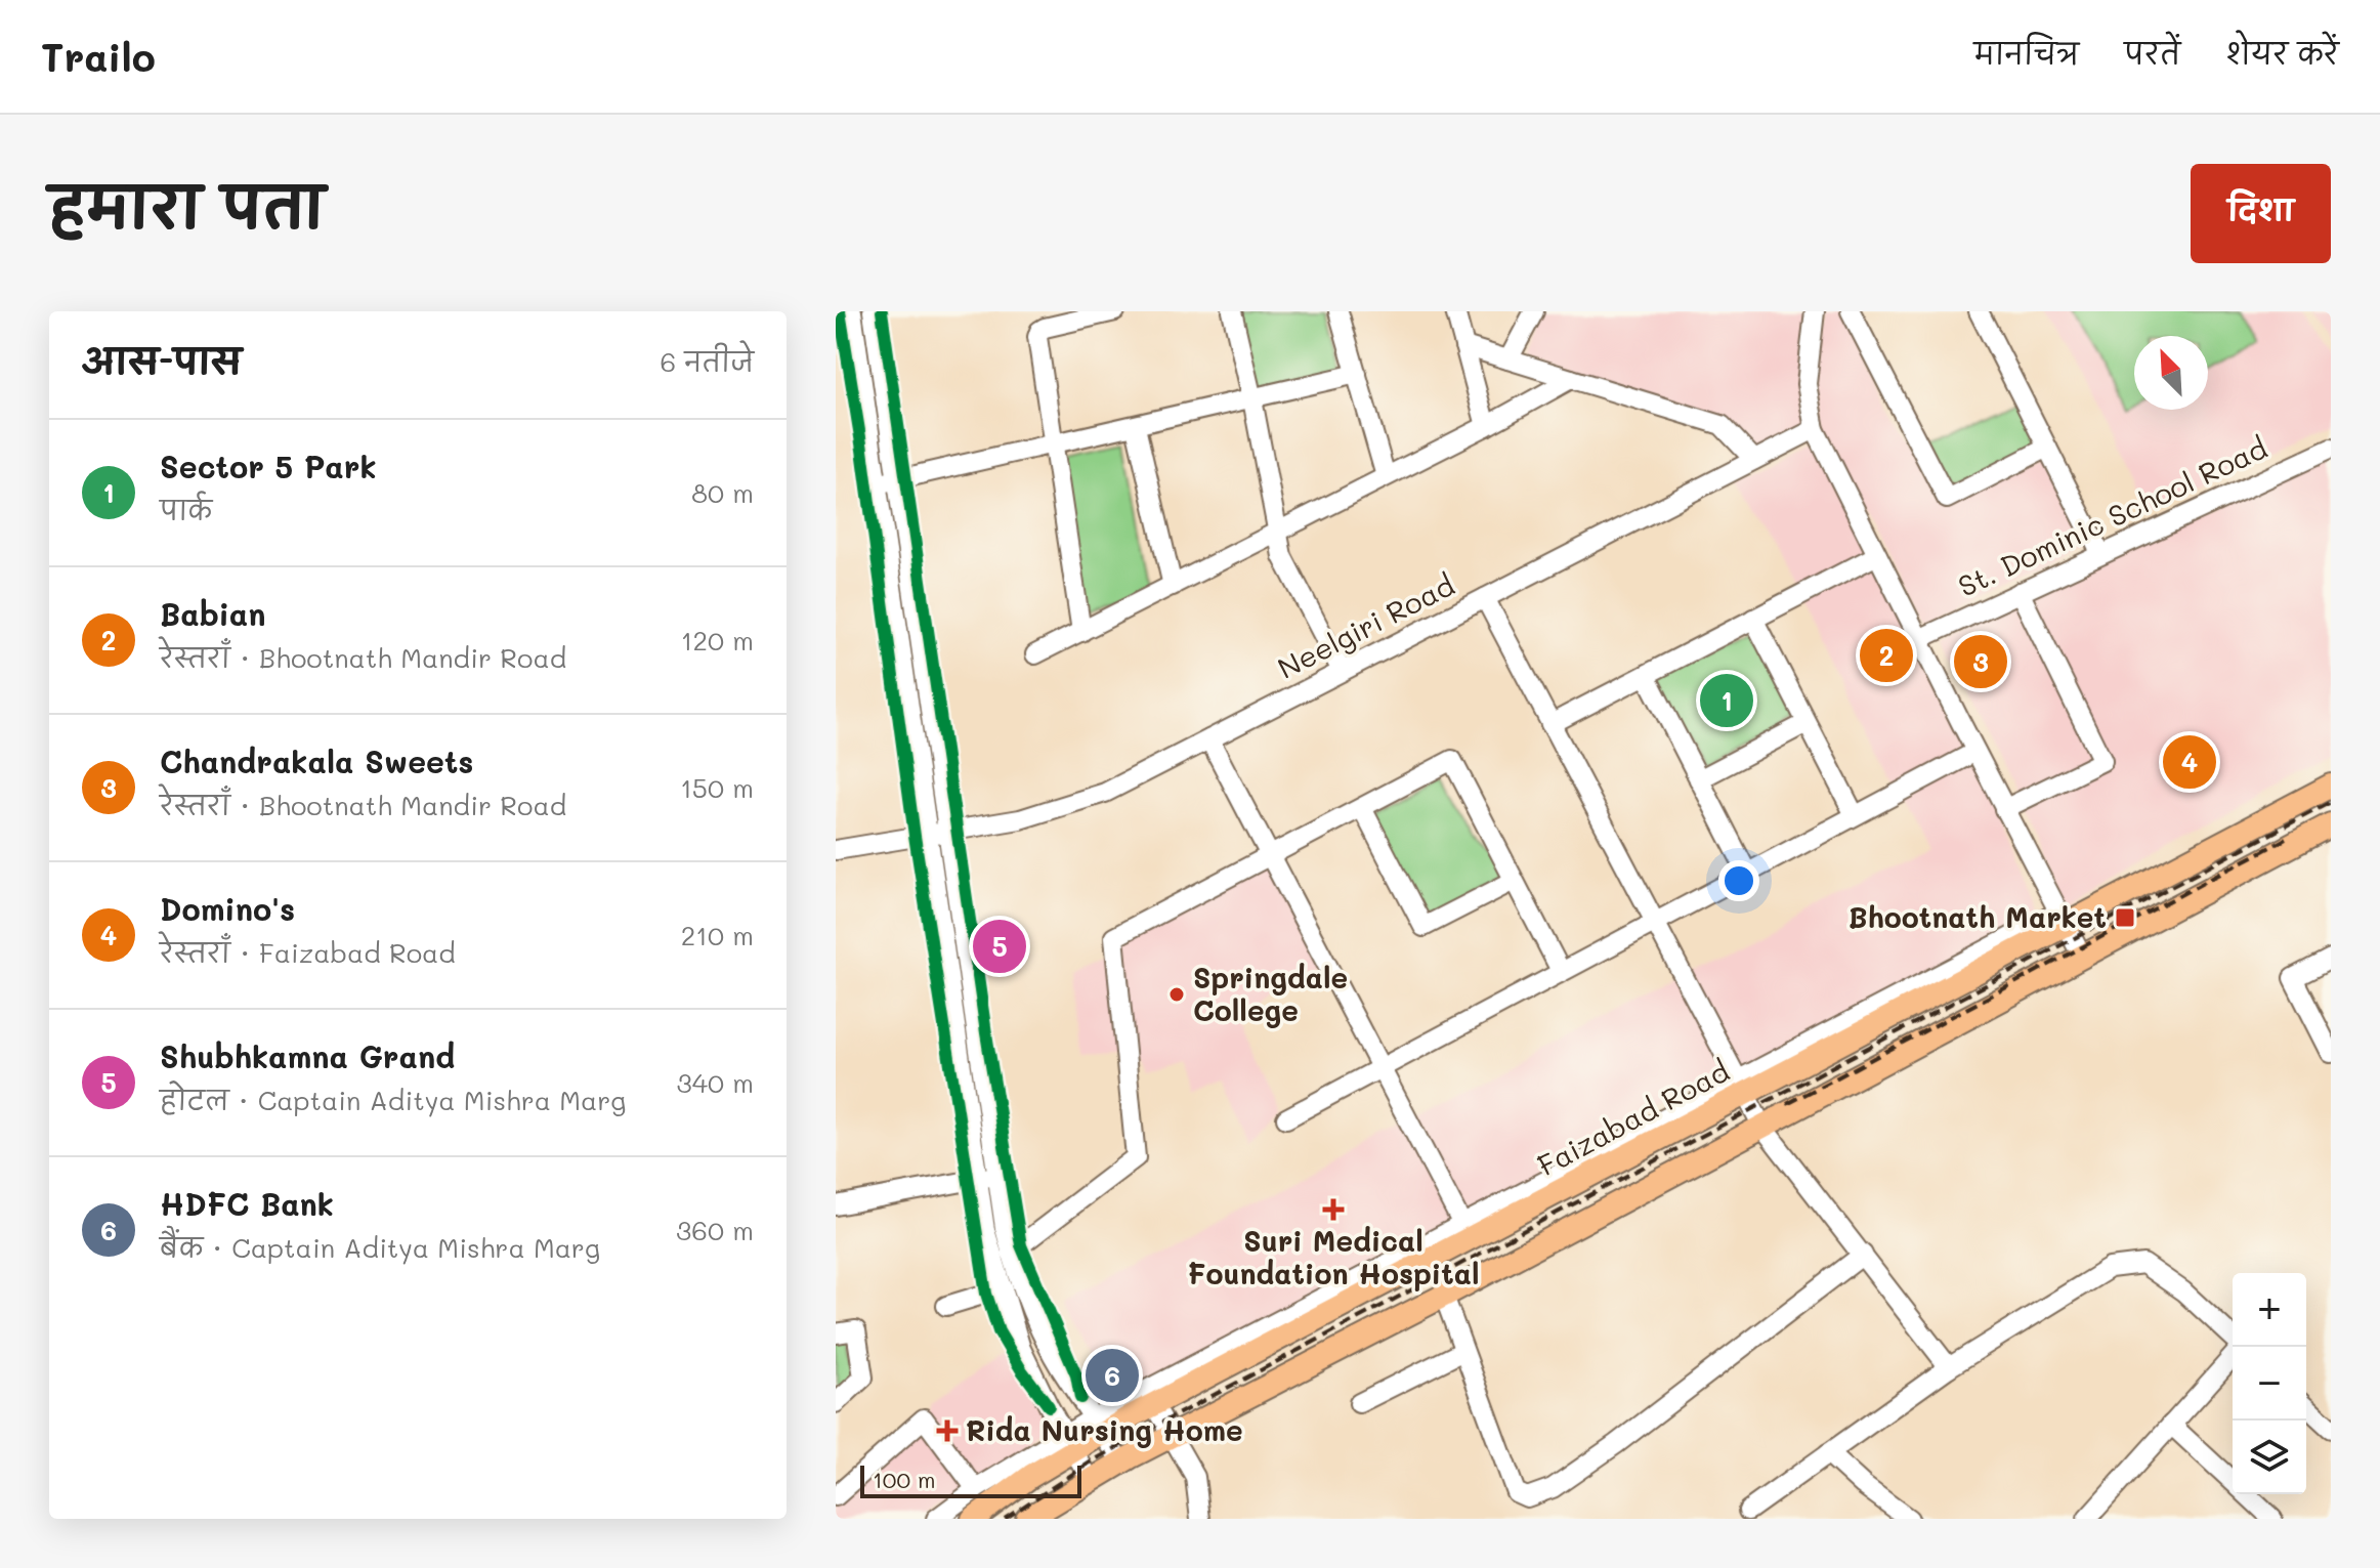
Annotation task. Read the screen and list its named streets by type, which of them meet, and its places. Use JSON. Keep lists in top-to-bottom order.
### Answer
{
  "streets": {
    "main road": ["Faizabad Road"],
    "street": ["St. Dominic School Road", "Neelgiri Road"]
  },
  "places": {
    "transit": ["Bhootnath Market"],
    "other": ["Springdale College"],
    "health": ["Suri Medical Foundation Hospital", "Rida Nursing Home"]
  },
  "scale_bar": "100 m",
  "north": "top left",
  "page": {
    "header": "Trailo",
    "nav": ["मानचित्र", "परतें", "शेयर करें"],
    "title": "हमारा पता",
    "buttons": "दिशा",
    "heading": ["आस-पास", "6 नतीजे"],
    "list": [
      {
        "mark": "1",
        "name": "Sector 5 Park",
        "note": "पार्क",
        "value": "80 m"
      },
      {
        "mark": "2",
        "name": "Babian",
        "note": "रेस्तराँ · Bhootnath Mandir Road",
        "value": "120 m"
      },
      {
        "mark": "3",
        "name": "Chandrakala Sweets",
        "note": "रेस्तराँ · Bhootnath Mandir Road",
        "value": "150 m"
      },
      {
        "mark": "4",
        "name": "Domino's",
        "note": "रेस्तराँ · Faizabad Road",
        "value": "210 m"
      },
      {
        "mark": "5",
        "name": "Shubhkamna Grand",
        "note": "होटल · Captain Aditya Mishra Marg",
        "value": "340 m"
      },
      {
        "mark": "6",
        "name": "HDFC Bank",
        "note": "बैंक · Captain Aditya Mishra Marg",
        "value": "360 m"
      }
    ],
    "pins": [
      "2",
      "3",
      "1",
      "4",
      "5",
      "6"
    ],
    "map_buttons": ["+", "−"],
    "scale": "100 m"
  }
}
